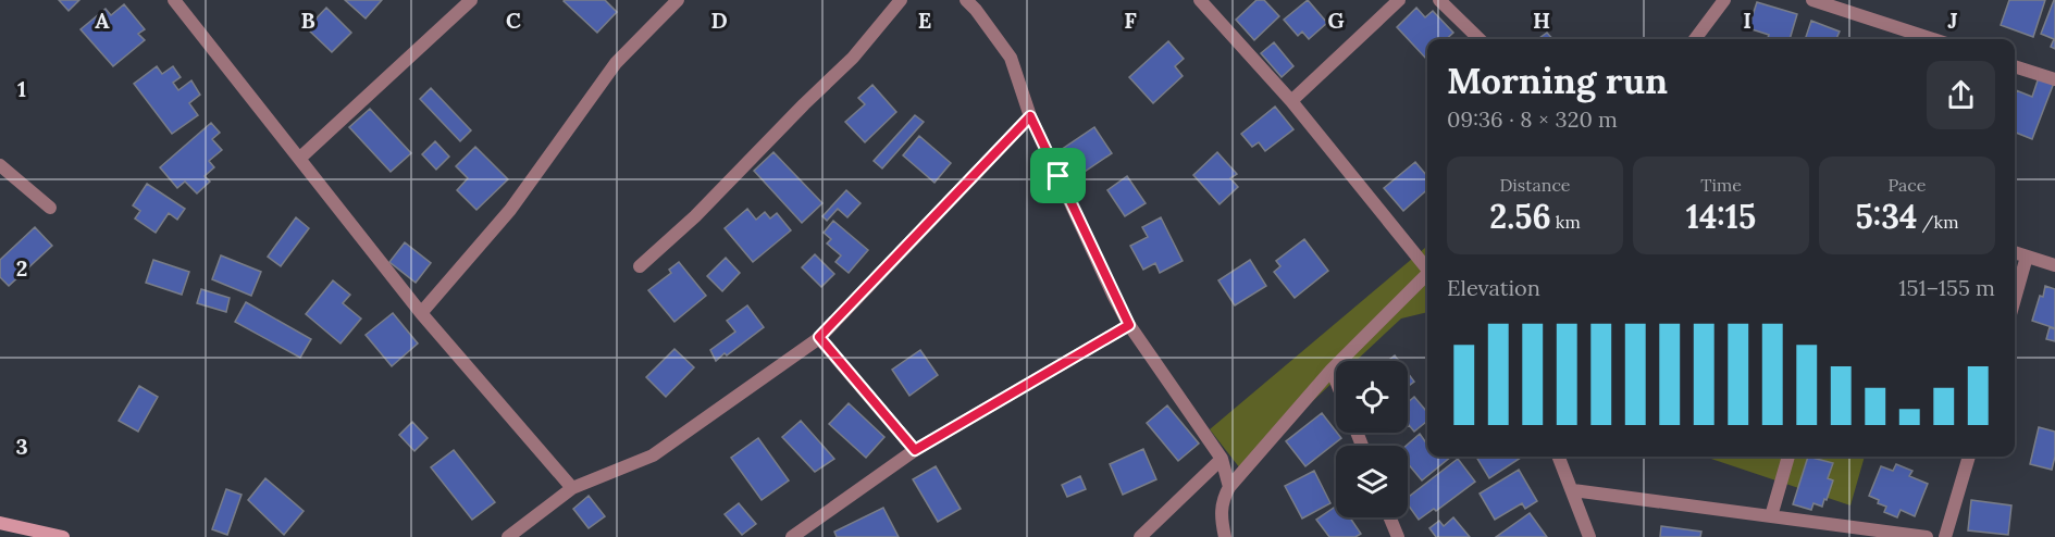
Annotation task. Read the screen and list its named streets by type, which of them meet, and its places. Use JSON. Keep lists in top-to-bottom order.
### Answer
{
  "page": {
    "heading": ["Morning run", "09:36 · 8 × 320 m"],
    "stats": [
      ["Distance", "2.56 km"],
      ["Time", "14:15"],
      ["Pace", "5:34 /km"]
    ],
    "chart": ["Elevation", "151–155 m"]
  },
  "grid": {
    "columns": [
      "A",
      "B",
      "C",
      "D",
      "E",
      "F",
      "G",
      "H",
      "I",
      "J"
    ],
    "rows": ["1", "2", "3"]
  }
}
